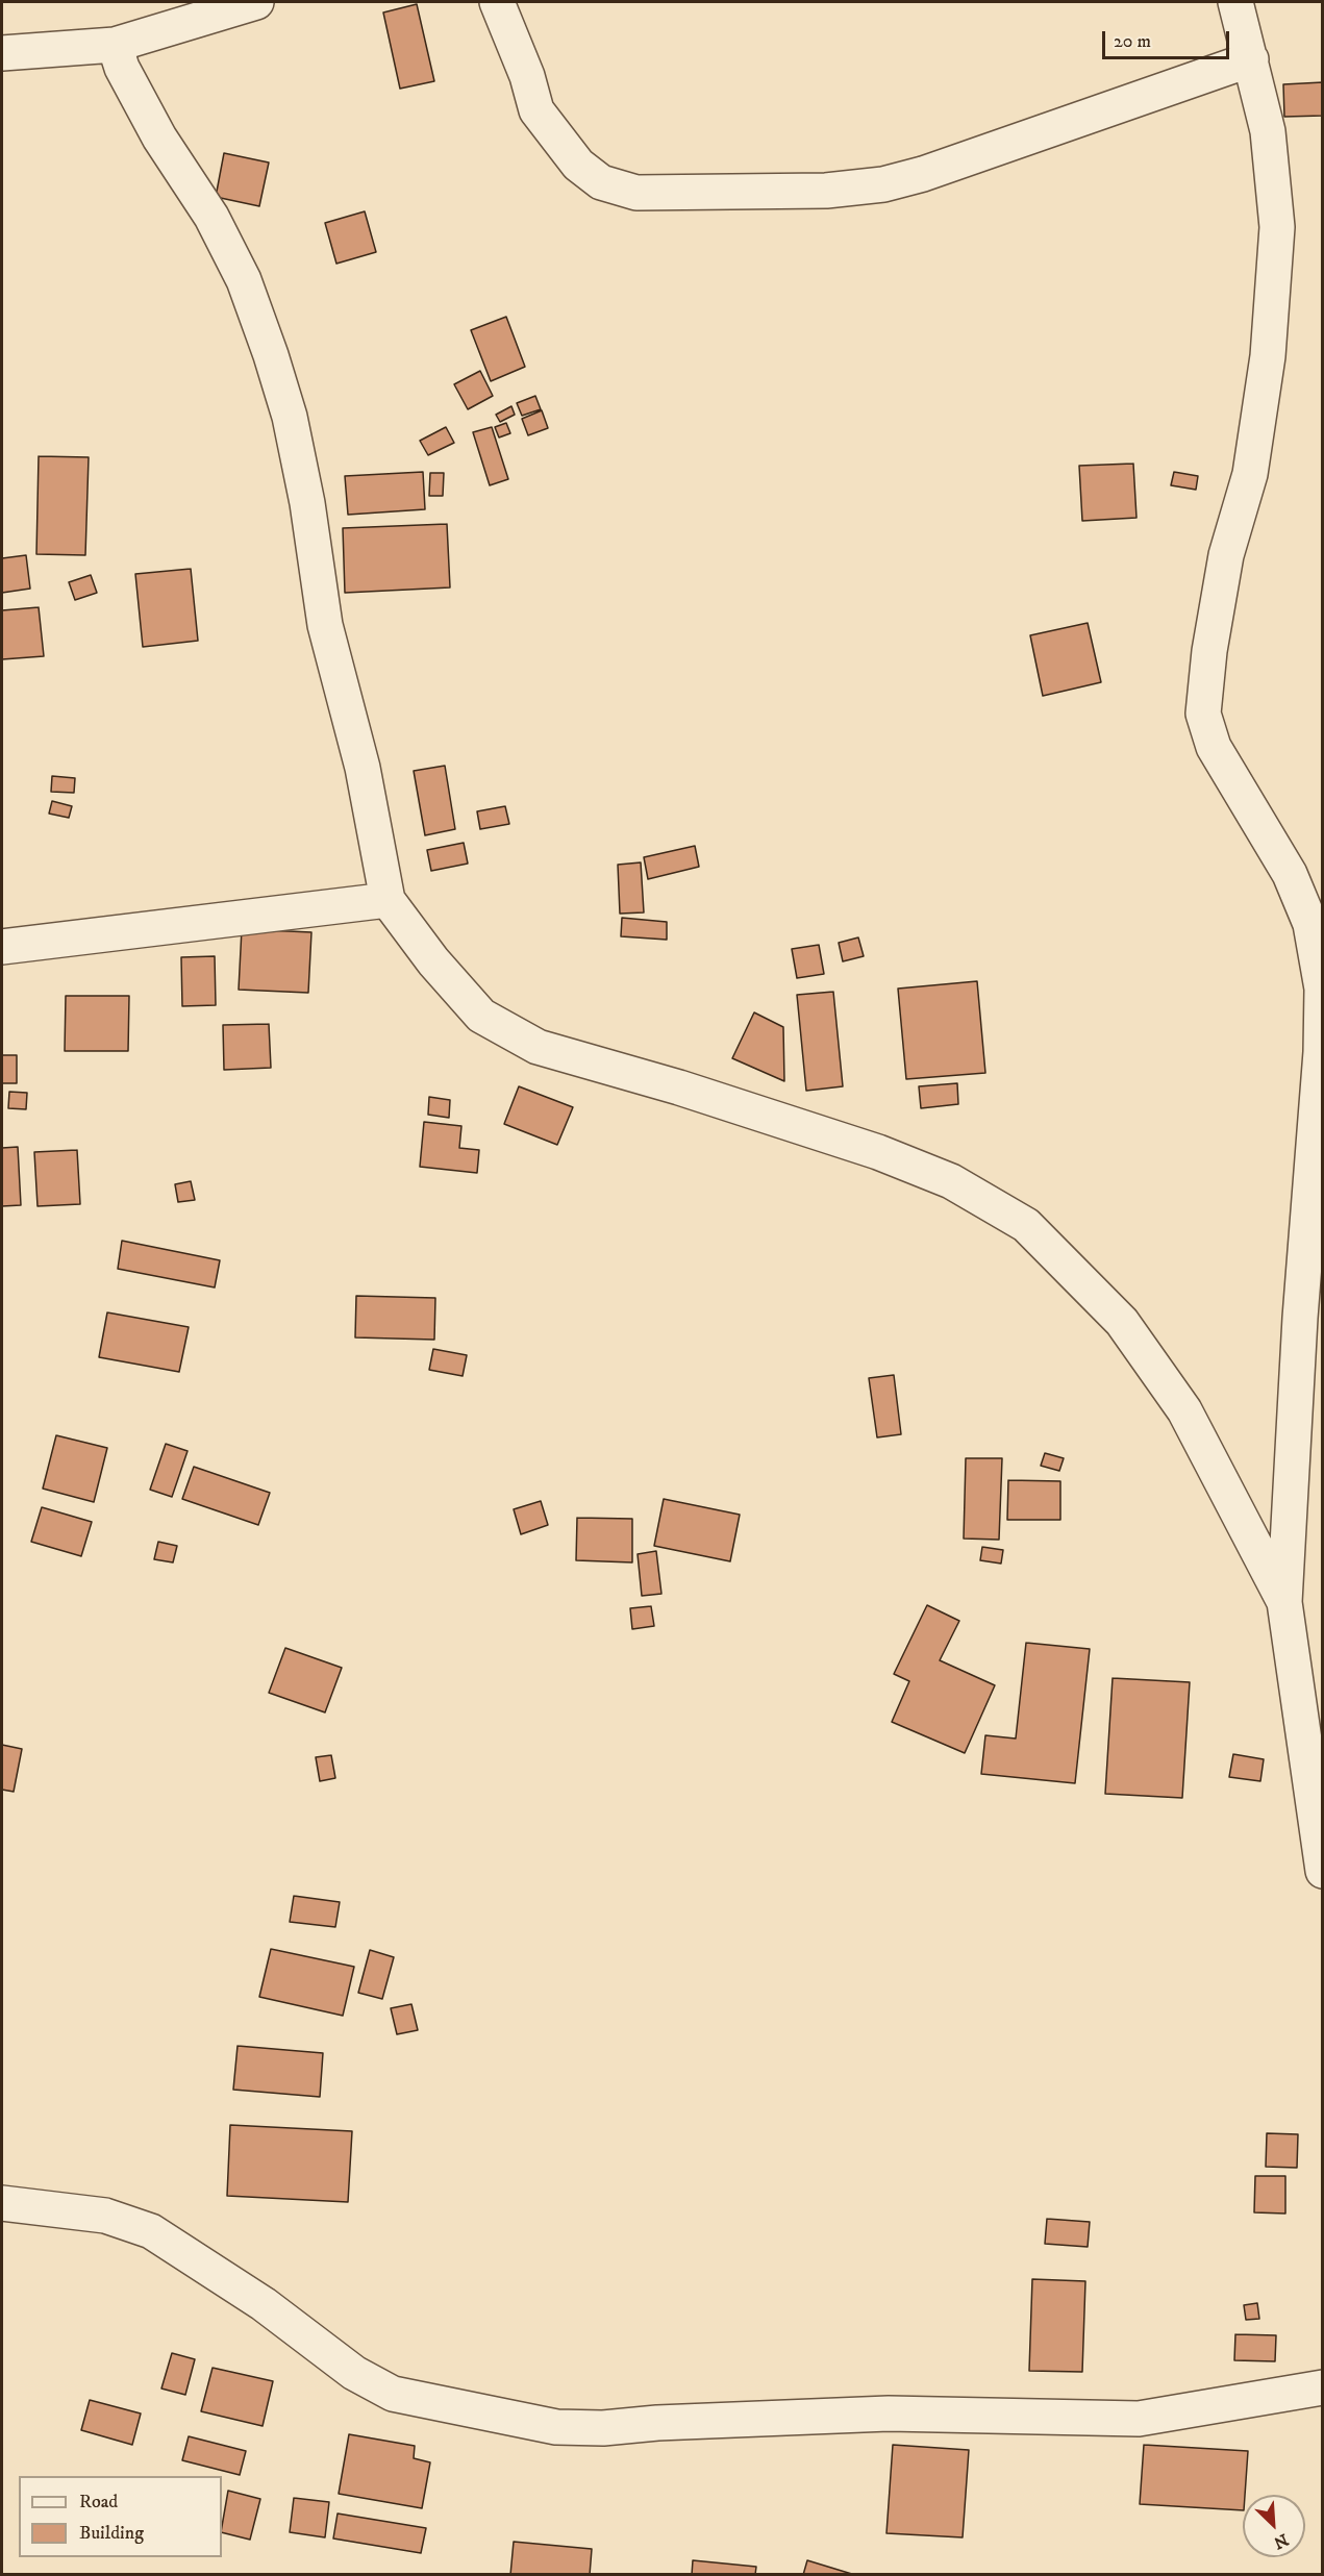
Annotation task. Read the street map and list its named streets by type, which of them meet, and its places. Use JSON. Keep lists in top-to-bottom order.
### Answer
{
  "legend": ["Road", "Building"],
  "scale_bar": "20 m",
  "north": "bottom right"
}
